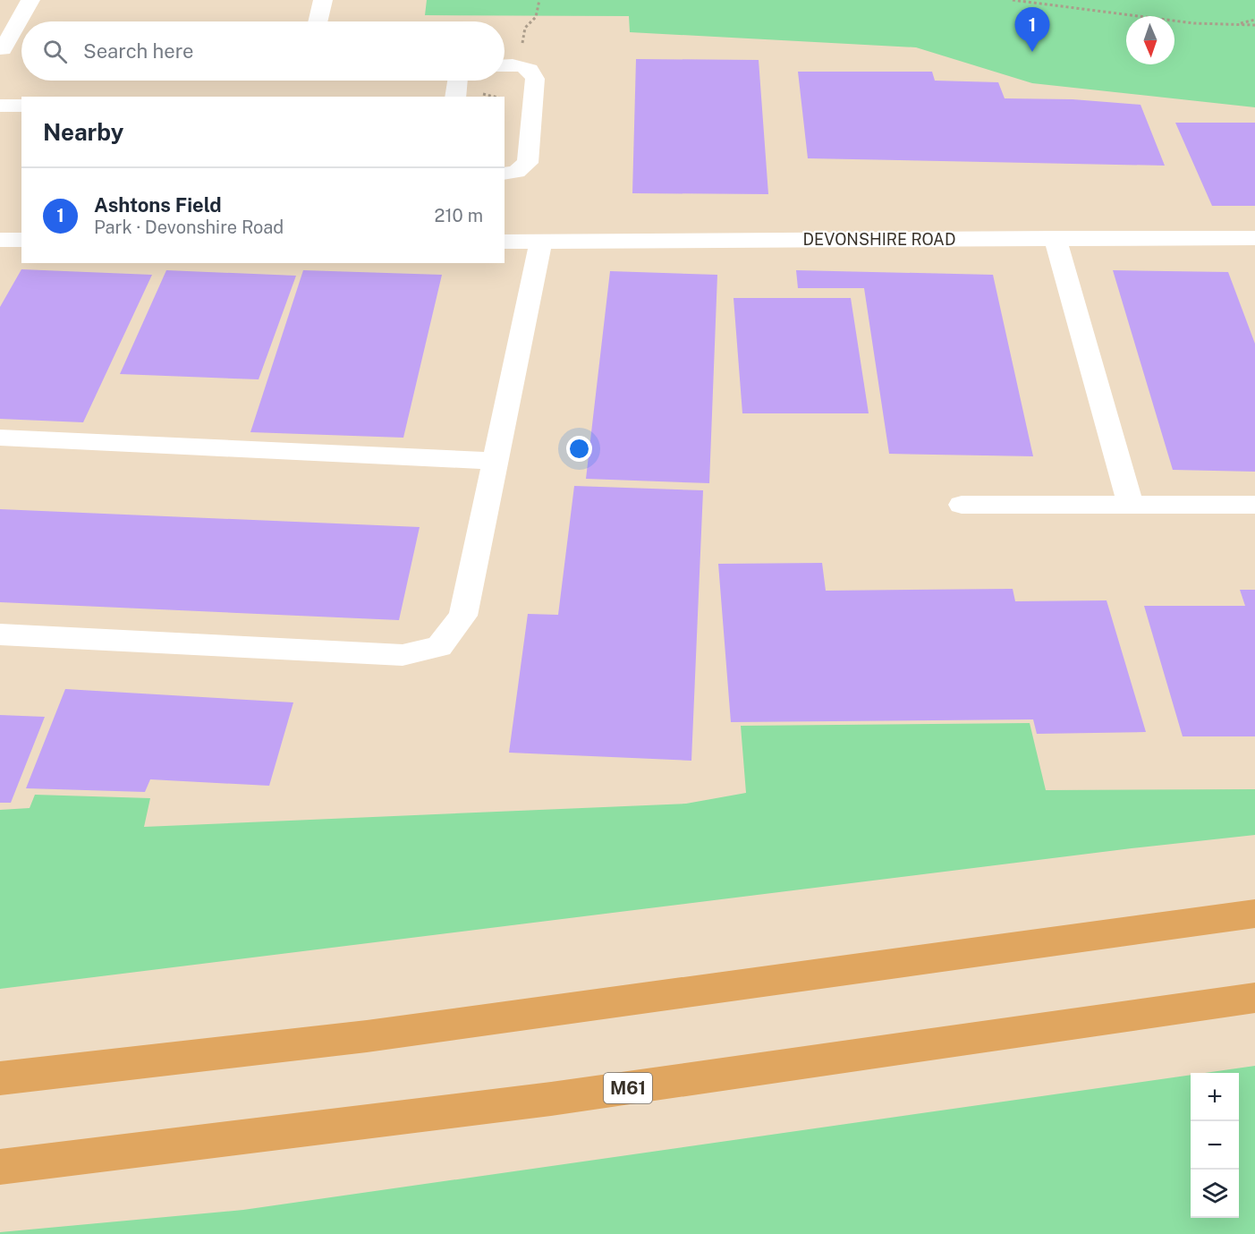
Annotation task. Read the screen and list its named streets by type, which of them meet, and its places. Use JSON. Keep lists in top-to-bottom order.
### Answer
{
  "streets": {
    "highway": ["M61"],
    "street": ["DEVONSHIRE ROAD"]
  },
  "north": "bottom",
  "page": {
    "pins": "1",
    "search": "Search here",
    "heading": "Nearby",
    "list": [
      {
        "mark": "1",
        "name": "Ashtons Field",
        "note": "Park · Devonshire Road",
        "value": "210 m"
      }
    ],
    "map_buttons": ["+", "−"]
  }
}
